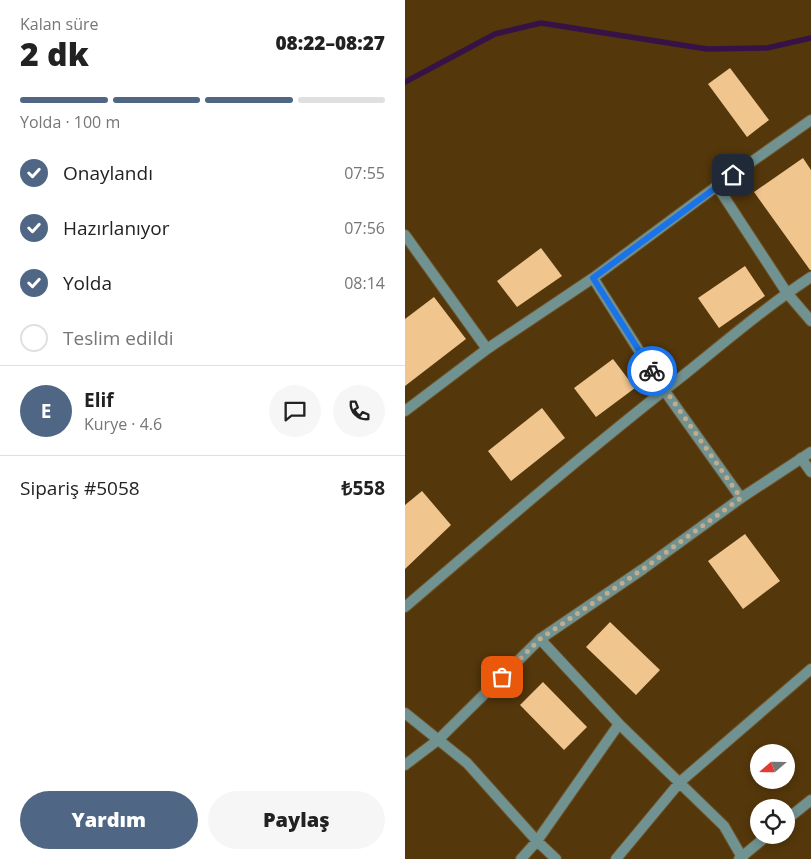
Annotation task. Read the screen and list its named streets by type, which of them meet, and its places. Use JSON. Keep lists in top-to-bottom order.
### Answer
{
  "north": "left",
  "page": {
    "heading": ["2 dk", "Kalan süre", "08:22–08:27"],
    "panel": [
      "Elif",
      "Kurye · 4.6",
      "Sipariş #5058",
      "₺558"
    ],
    "bar": "Yolda · 100 m",
    "list": [
      ["Onaylandı", "07:55"],
      ["Hazırlanıyor", "07:56"],
      ["Yolda", "08:14"],
      "Teslim edildi"
    ],
    "round": "E",
    "buttons": ["Yardım", "Paylaş"]
  }
}
